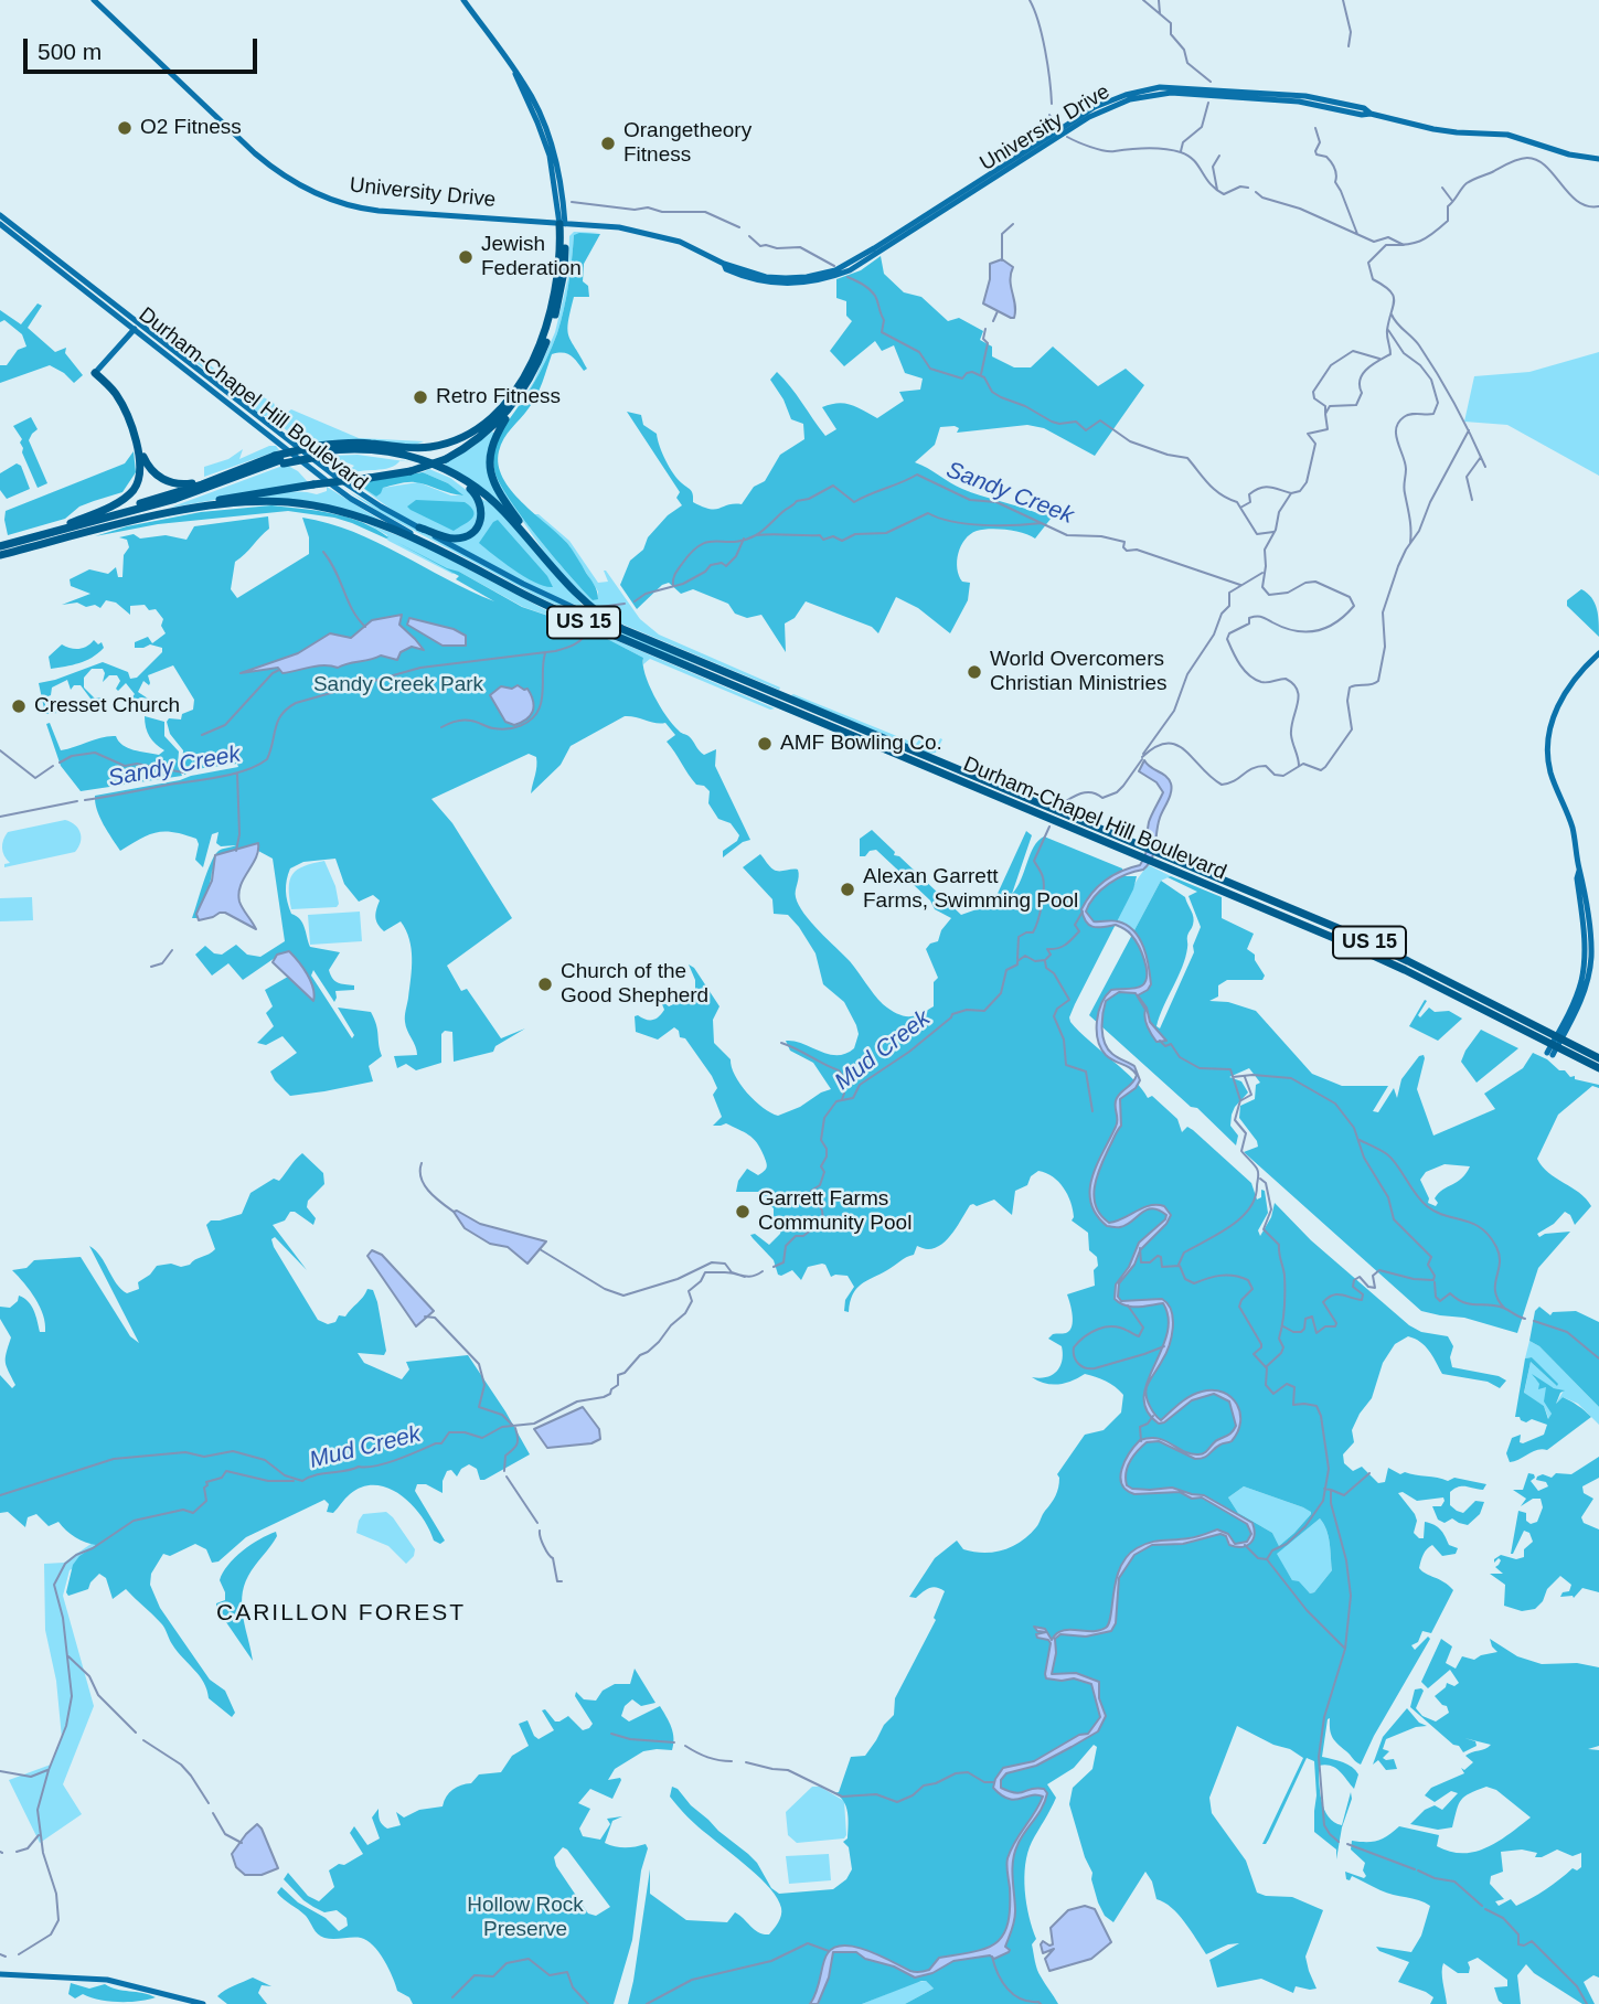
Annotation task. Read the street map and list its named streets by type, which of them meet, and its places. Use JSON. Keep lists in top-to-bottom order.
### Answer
{
  "streets": {
    "highway": ["Durham-Chapel Hill Boulevard", "US 15"],
    "main road": ["University Drive"]
  },
  "crossings": [
    ["Durham-Chapel Hill Boulevard", "US 15"]
  ],
  "districts": ["CARILLON FOREST"],
  "water": ["Sandy Creek", "Mud Creek"],
  "parks": ["Sandy Creek Park", "Hollow Rock Preserve"],
  "places": [
    "O2 Fitness",
    "Orangetheory Fitness",
    "Jewish Federation",
    "Retro Fitness",
    "World Overcomers Christian Ministries",
    "Cresset Church",
    "AMF Bowling Co.",
    "Alexan Garrett Farms, Swimming Pool",
    "Church of the Good Shepherd",
    "Garrett Farms Community Pool"
  ],
  "scale_bar": "500 m"
}
